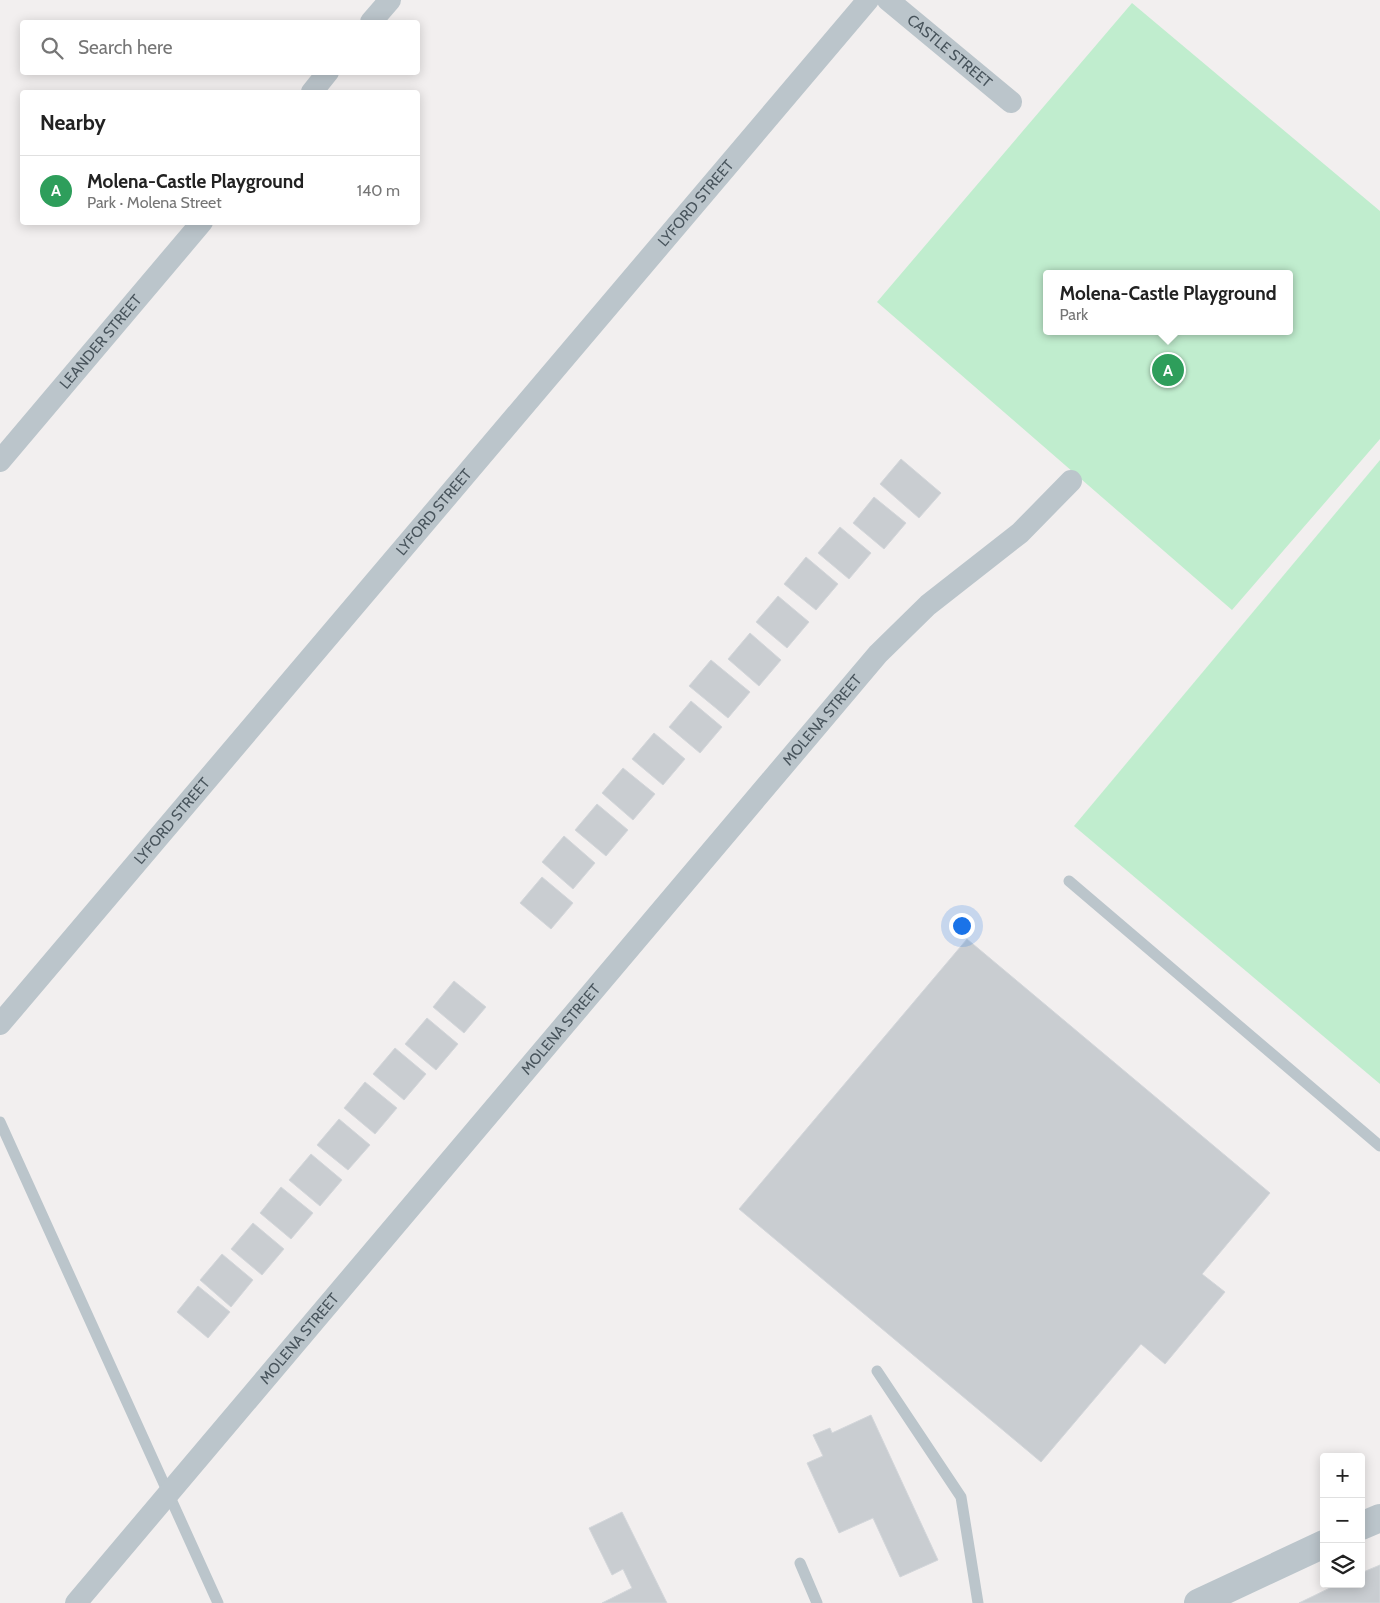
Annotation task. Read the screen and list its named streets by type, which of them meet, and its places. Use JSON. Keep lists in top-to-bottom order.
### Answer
{
  "streets": {
    "street": [
      "CASTLE STREET",
      "LYFORD STREET",
      "LEANDER STREET",
      "MOLENA STREET"
    ]
  },
  "page": {
    "search": "Search here",
    "heading": "Nearby",
    "list": [
      {
        "mark": "A",
        "name": "Molena-Castle Playground",
        "note": "Park · Molena Street",
        "value": "140 m"
      }
    ],
    "popup": ["Molena-Castle Playground", "Park"],
    "pins": "A",
    "map_buttons": ["+", "−"]
  }
}
